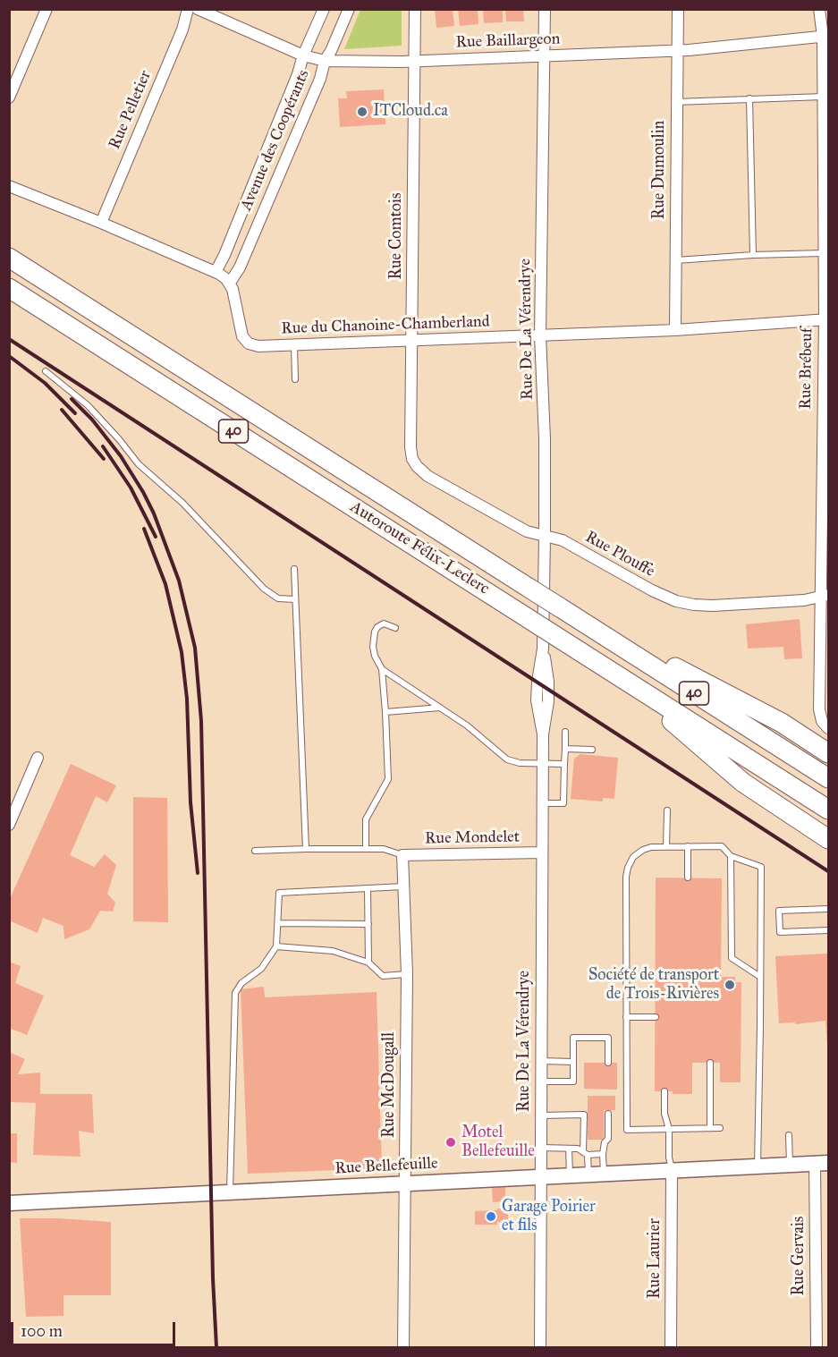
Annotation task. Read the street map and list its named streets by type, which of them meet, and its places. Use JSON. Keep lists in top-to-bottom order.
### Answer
{
  "streets": {
    "highway": ["40", "Autoroute Félix-Leclerc"],
    "main road": ["Rue Bellefeuille"],
    "street": [
      "Rue Baillargeon",
      "Rue Pelletier",
      "Avenue des Coopérants",
      "Rue Dumoulin",
      "Rue Comtois",
      "Rue du Chanoine-Chamberland",
      "Rue De La Vérendrye",
      "Rue Brébeuf",
      "Rue Plouffe",
      "Rue Mondelet",
      "Rue McDougall",
      "Rue Gervais",
      "Rue Laurier"
    ]
  },
  "crossings": [
    ["Rue Baillargeon", "Avenue des Coopérants"],
    ["Rue Baillargeon", "Rue Dumoulin"],
    ["Rue Baillargeon", "Rue Comtois"],
    ["Rue Baillargeon", "Rue De La Vérendrye"],
    ["Rue Baillargeon", "Rue Brébeuf"],
    ["Avenue des Coopérants", "Rue du Chanoine-Chamberland"],
    ["Rue Dumoulin", "Rue du Chanoine-Chamberland"],
    ["Rue Comtois", "Rue du Chanoine-Chamberland"],
    ["Rue Comtois", "Rue Plouffe"],
    ["Rue du Chanoine-Chamberland", "Rue De La Vérendrye"],
    ["Rue du Chanoine-Chamberland", "Rue Brébeuf"],
    ["Rue De La Vérendrye", "Rue Plouffe"],
    ["Rue De La Vérendrye", "Rue Mondelet"],
    ["Rue De La Vérendrye", "Rue Bellefeuille"],
    ["Rue Brébeuf", "Rue Plouffe"],
    ["Rue Mondelet", "Rue McDougall"],
    ["Rue McDougall", "Rue Bellefeuille"],
    ["Rue Bellefeuille", "Rue Gervais"],
    ["Rue Bellefeuille", "Rue Laurier"]
  ],
  "places": [
    "ITCloud.ca",
    "Société de transport de Trois-Rivières",
    "Motel Bellefeuille",
    "Garage Poirier et fils"
  ],
  "scale_bar": "100 m"
}
